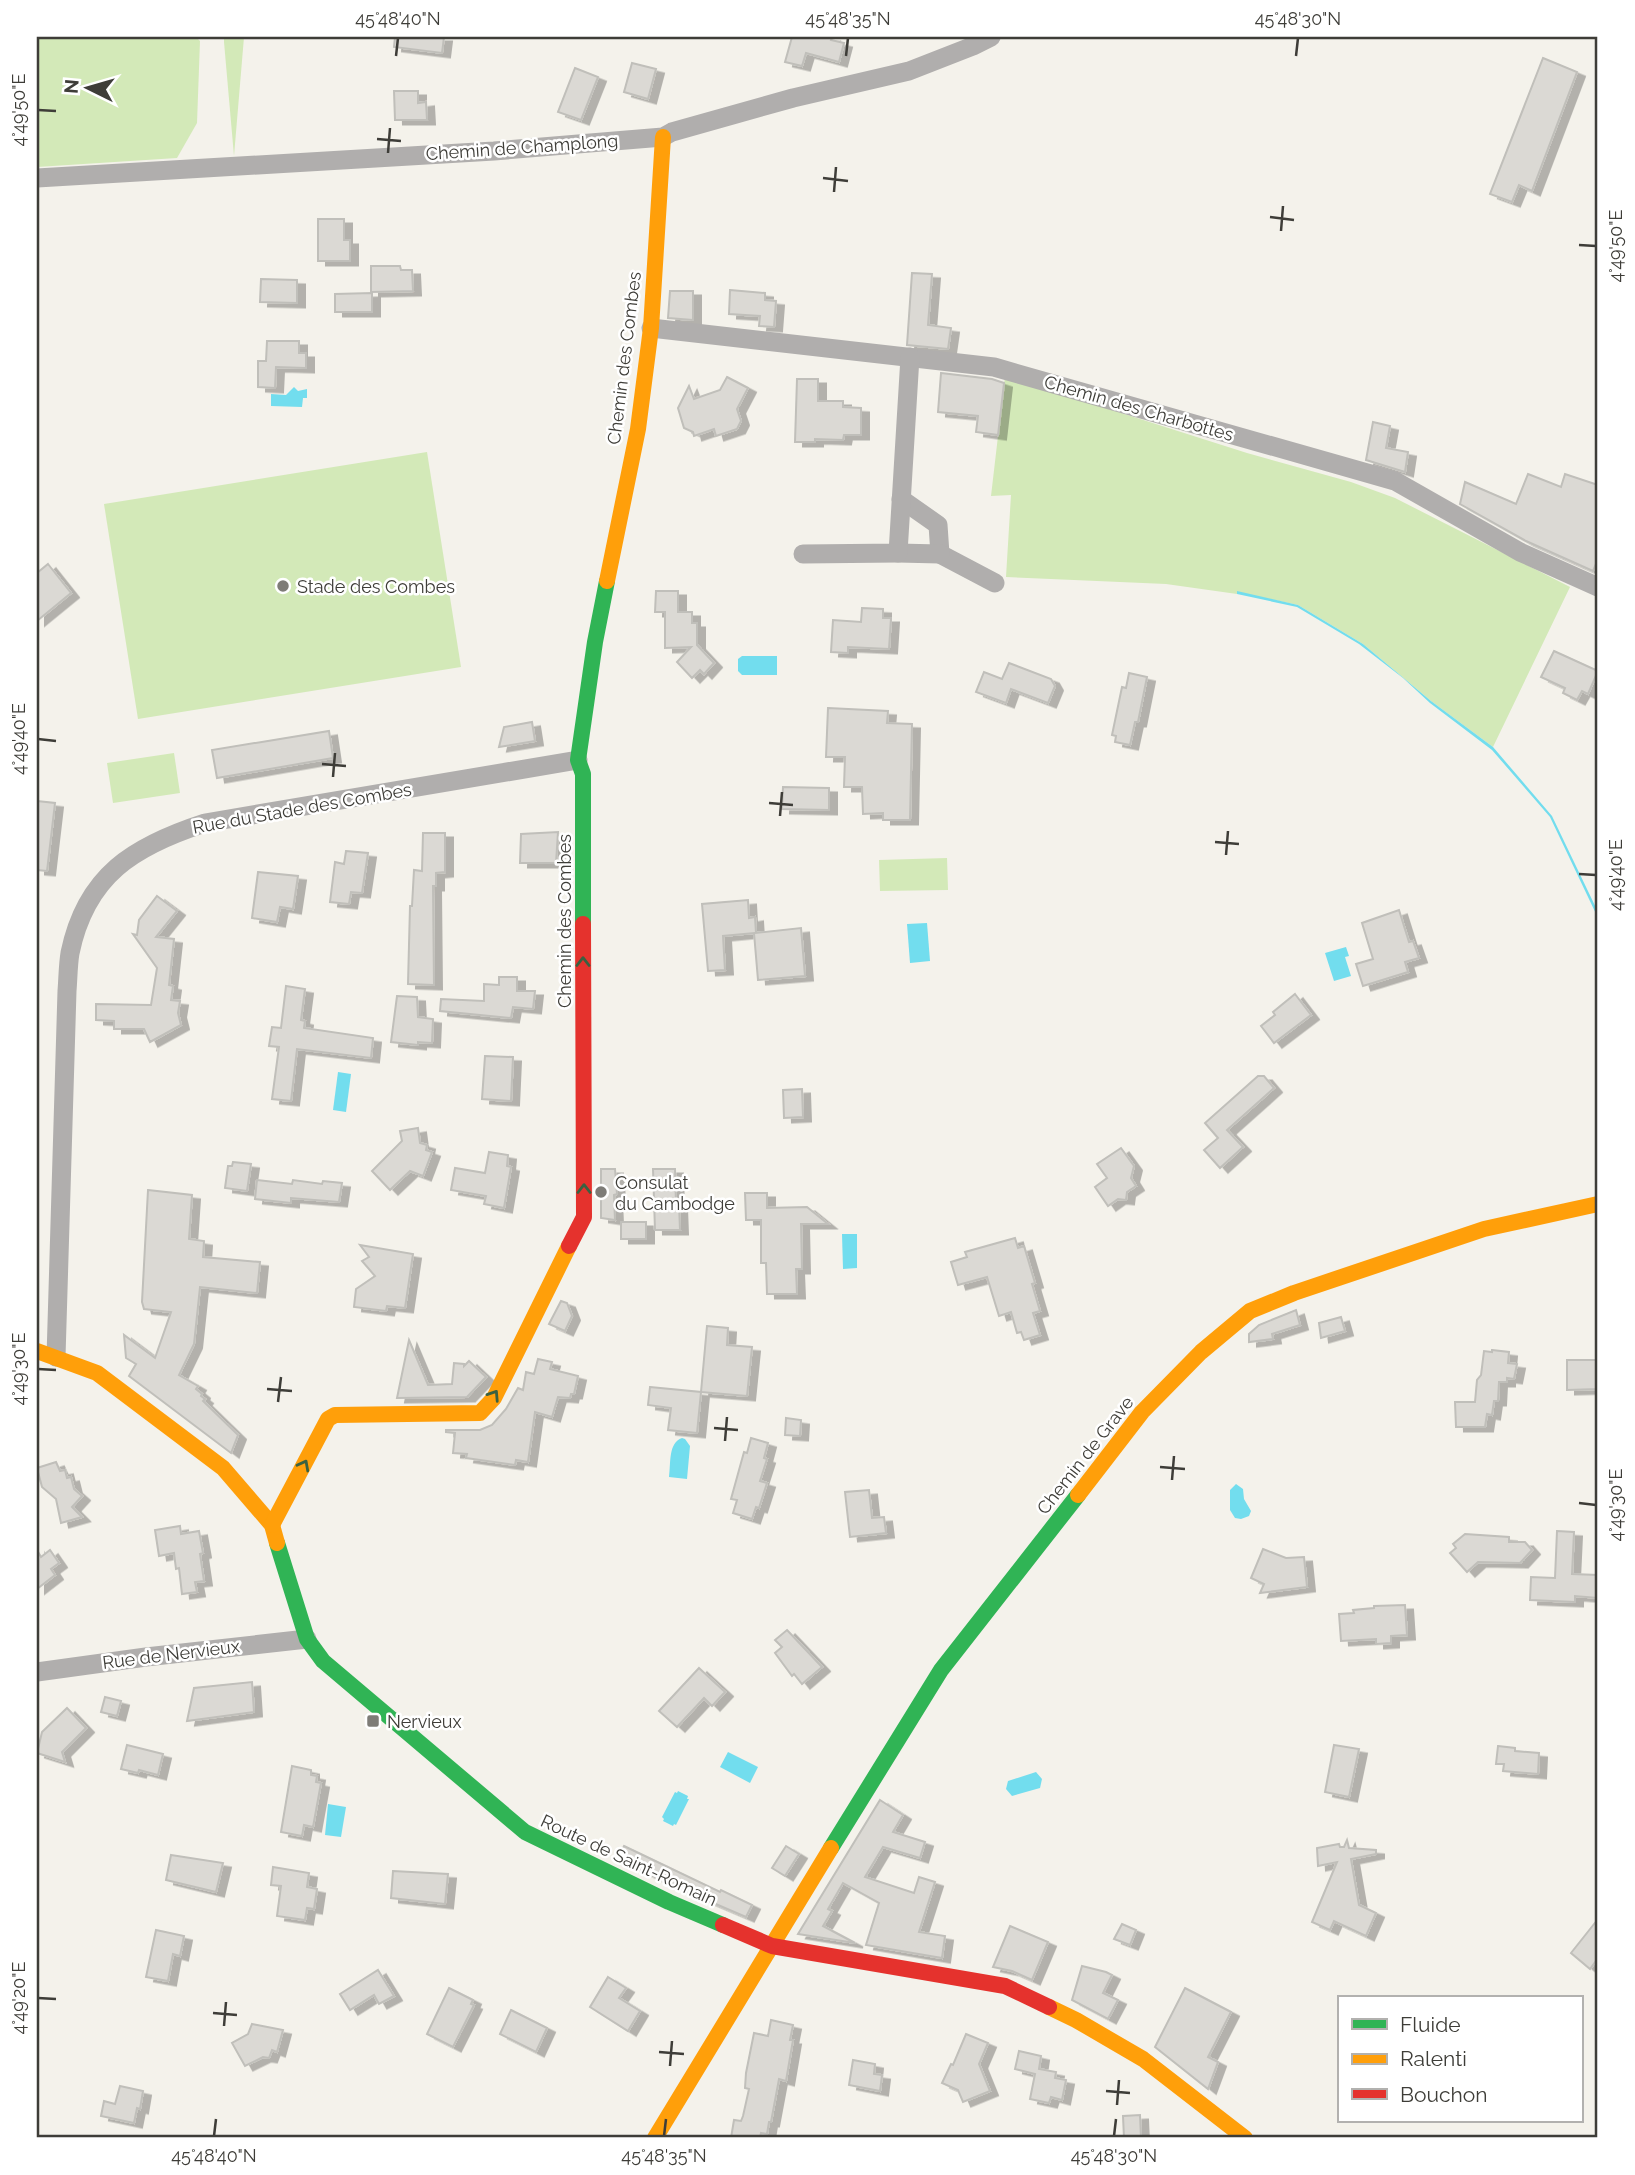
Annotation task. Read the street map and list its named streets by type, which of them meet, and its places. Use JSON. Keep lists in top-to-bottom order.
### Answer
{
  "streets": {
    "street": [
      "Chemin de Champlong",
      "Chemin des Combes",
      "Chemin des Charbottes",
      "Rue du Stade des Combes",
      "Chemin de Grave",
      "Rue de Nervieux",
      "Route de Saint-Romain"
    ]
  },
  "crossings": [
    ["Chemin de Champlong", "Chemin des Combes"],
    ["Chemin des Combes", "Chemin des Charbottes"],
    ["Chemin des Combes", "Rue du Stade des Combes"],
    ["Chemin des Combes", "Route de Saint-Romain"],
    ["Rue du Stade des Combes", "Route de Saint-Romain"],
    ["Chemin de Grave", "Route de Saint-Romain"],
    ["Rue de Nervieux", "Route de Saint-Romain"]
  ],
  "one_way": ["Chemin des Combes"],
  "places": {
    "other": ["Stade des Combes", "Consulat du Cambodge"],
    "transit": ["Nervieux"]
  },
  "legend": ["Fluide", "Ralenti", "Bouchon"],
  "north": "left",
  "coordinates": [
    "45°48'40\"N",
    "45°48'35\"N",
    "45°48'30\"N",
    "4°49'50\"E",
    "4°49'40\"E",
    "4°49'30\"E",
    "4°49'20\"E"
  ]
}
